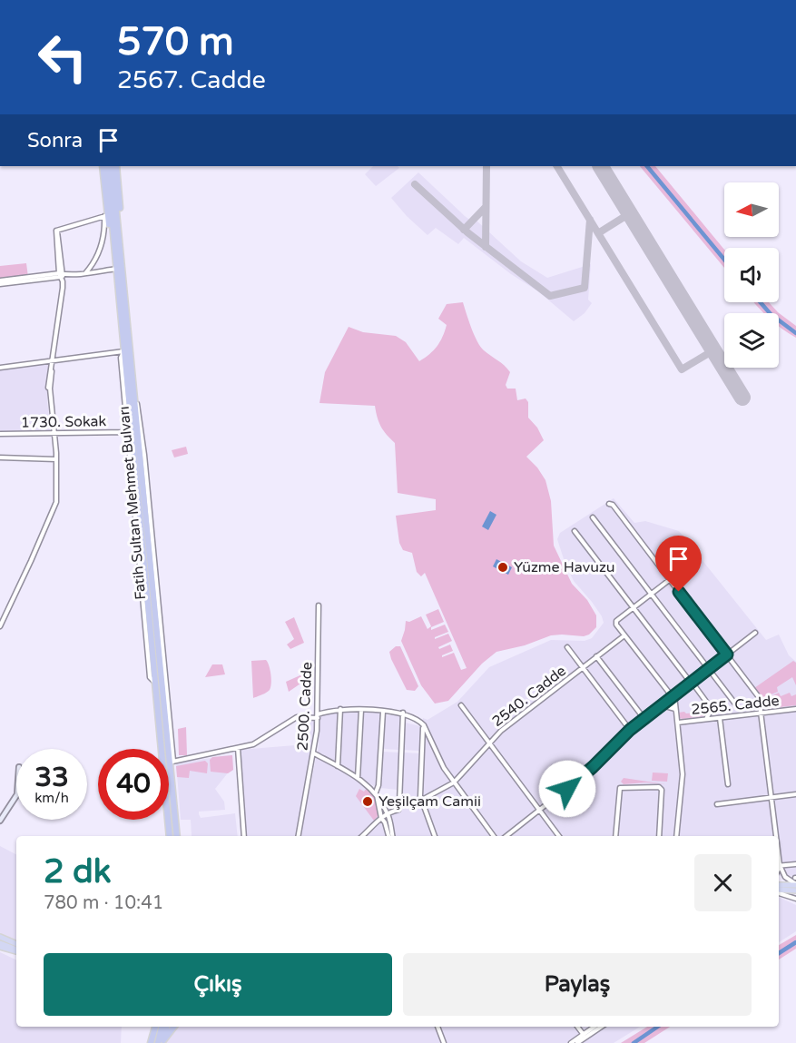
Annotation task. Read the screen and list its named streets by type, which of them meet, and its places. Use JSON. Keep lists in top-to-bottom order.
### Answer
{
  "streets": {
    "highway": ["Fatih Sultan Mehmet Bulvarı"],
    "street": [
      "1730. Sokak",
      "2540. Cadde",
      "2565. Cadde",
      "2500. Cadde"
    ]
  },
  "crossings": [
    ["1730. Sokak", "Fatih Sultan Mehmet Bulvarı"]
  ],
  "places": ["Yüzme Havuzu", "Yeşilçam Camii"],
  "north": "left",
  "page": {
    "turn": ["570 m", "2567. Cadde"],
    "then": "Sonra",
    "speed": "33 km/h",
    "limit": "40",
    "heading": ["2 dk", "780 m · 10:41"],
    "buttons": ["Çıkış", "Paylaş"]
  }
}
